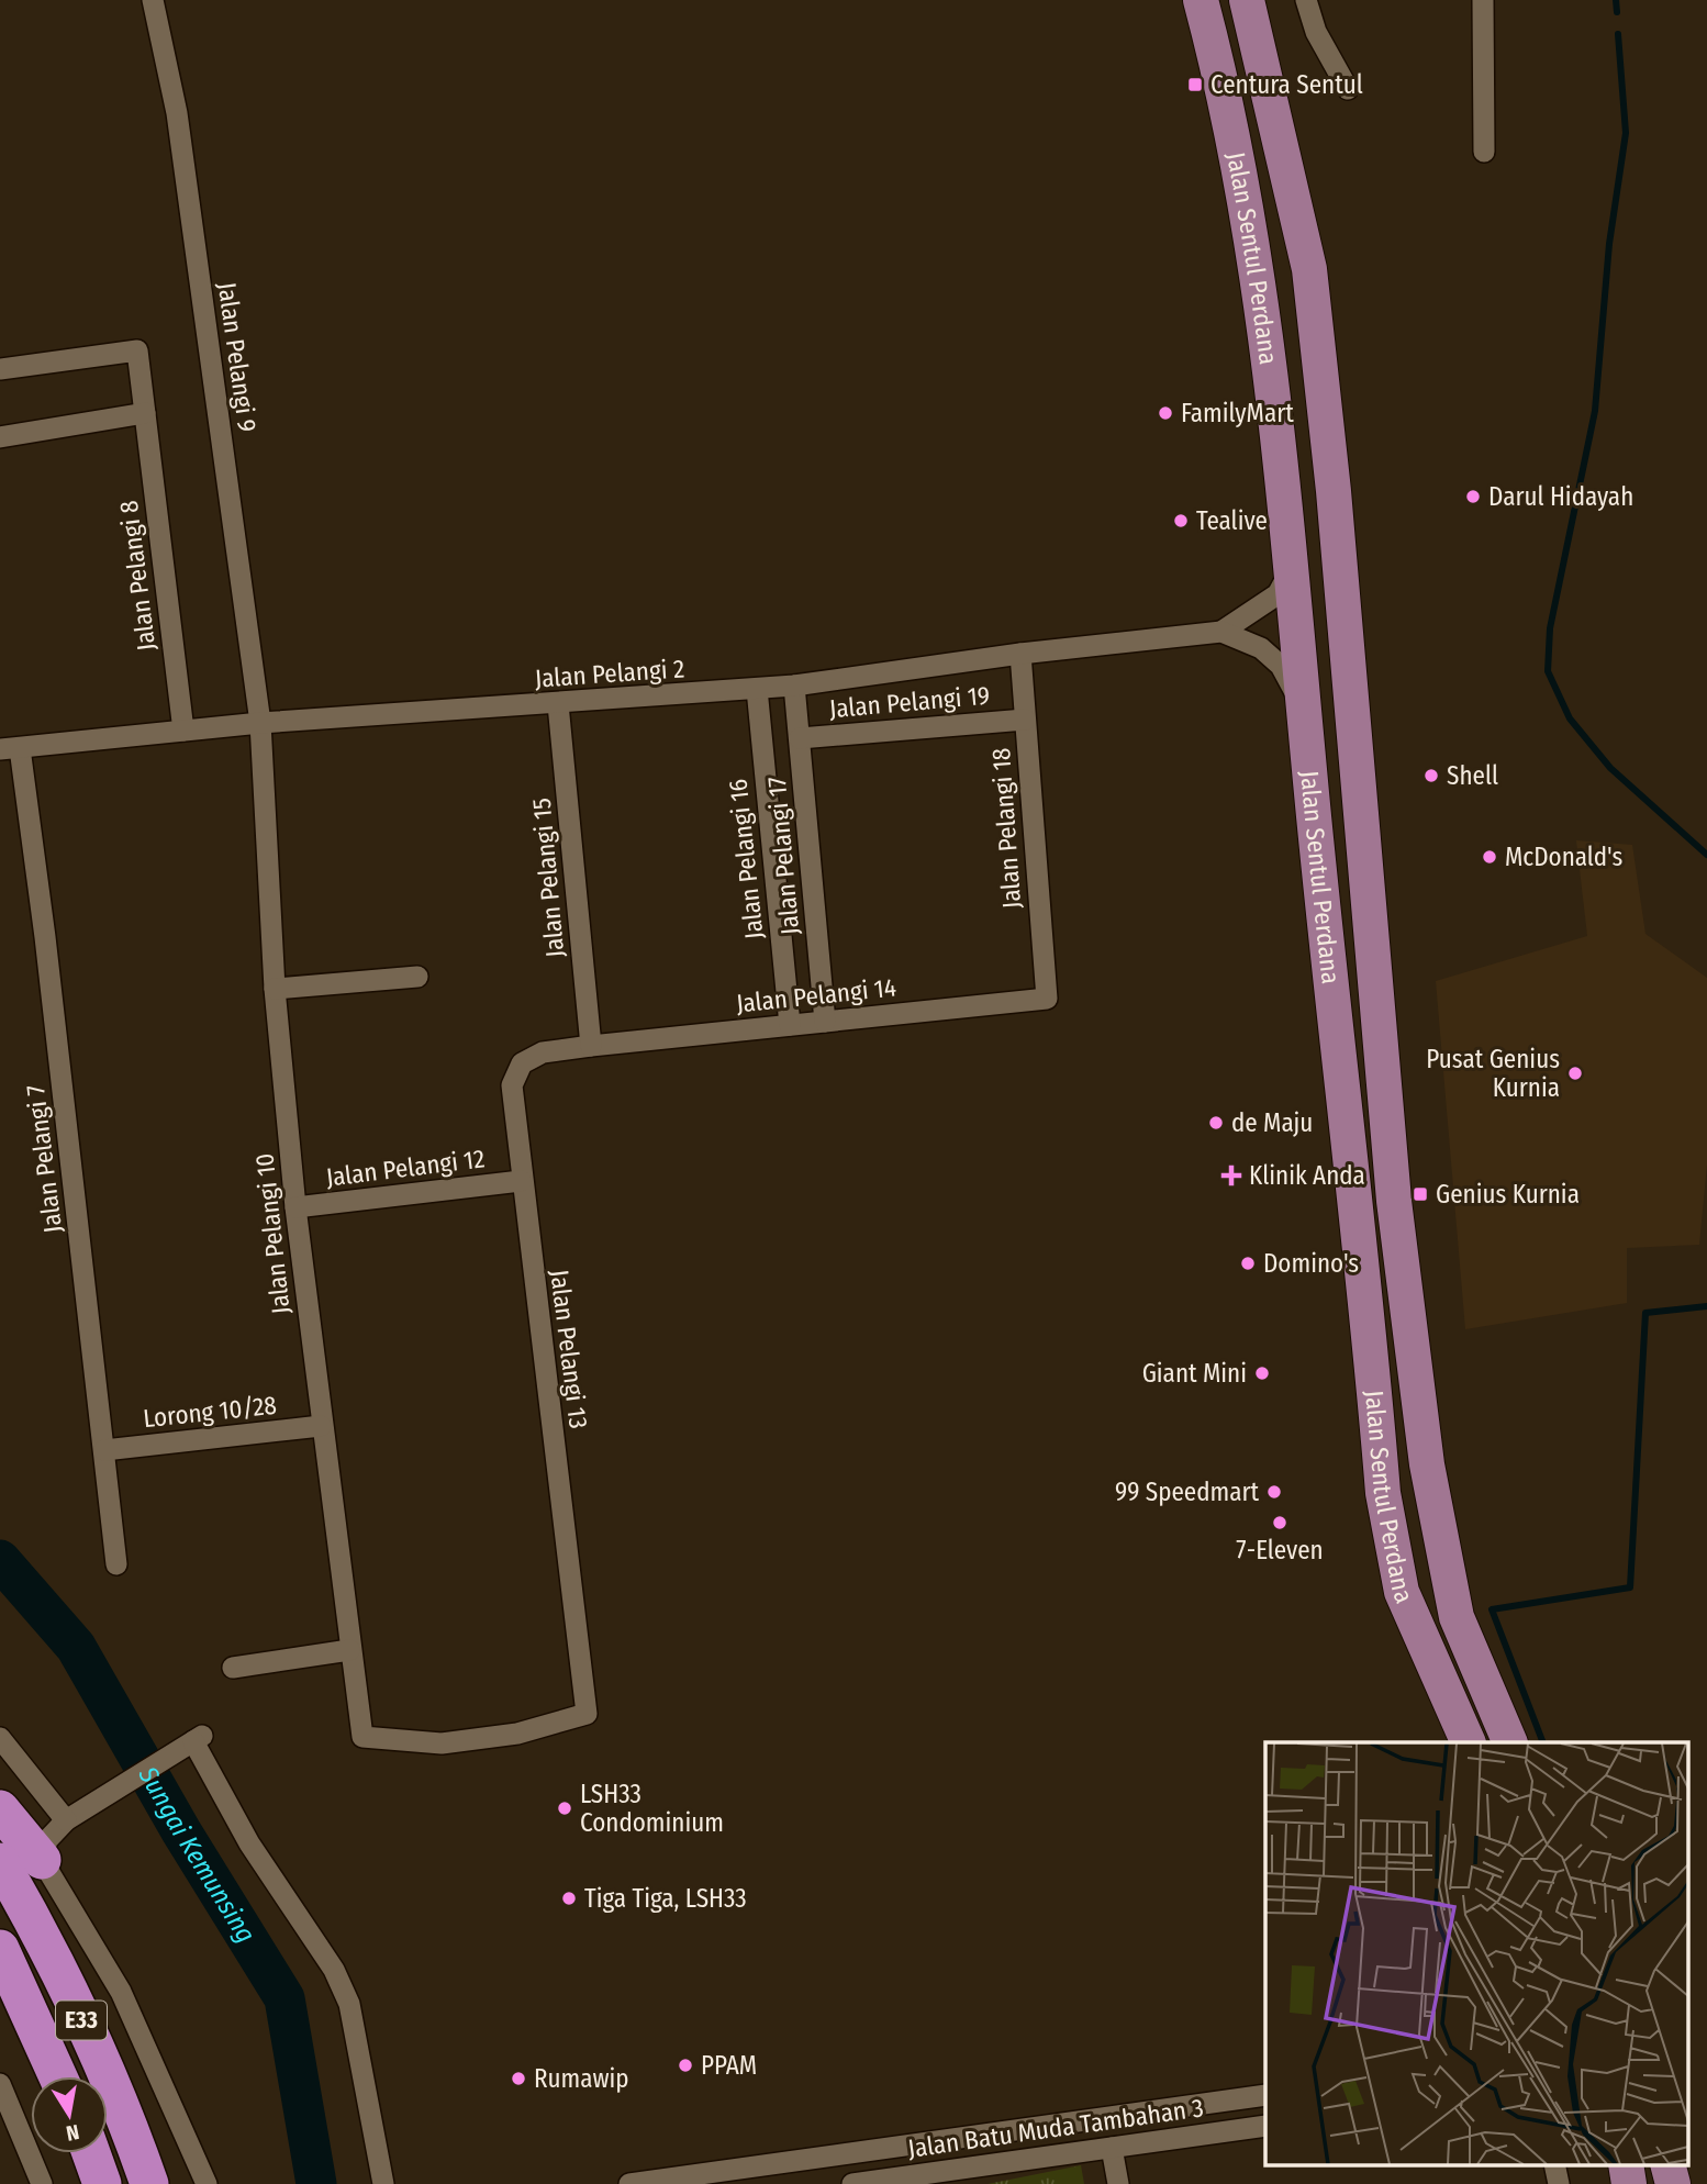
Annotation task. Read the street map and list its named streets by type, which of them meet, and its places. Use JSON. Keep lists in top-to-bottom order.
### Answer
{
  "streets": {
    "highway": ["E33"],
    "main road": ["Jalan Sentul Perdana"],
    "street": [
      "Jalan Pelangi 9",
      "Jalan Pelangi 8",
      "Jalan Pelangi 2",
      "Jalan Pelangi 19",
      "Jalan Pelangi 18",
      "Jalan Pelangi 17",
      "Jalan Pelangi 16",
      "Jalan Pelangi 15",
      "Jalan Pelangi 14",
      "Jalan Pelangi 7",
      "Jalan Pelangi 12",
      "Jalan Pelangi 10",
      "Jalan Pelangi 13",
      "Lorong 10/28",
      "Jalan Batu Muda Tambahan 3"
    ]
  },
  "crossings": [
    ["Jalan Sentul Perdana", "Jalan Pelangi 2"],
    ["Jalan Pelangi 9", "Jalan Pelangi 2"],
    ["Jalan Pelangi 9", "Jalan Pelangi 10"],
    ["Jalan Pelangi 8", "Jalan Pelangi 2"],
    ["Jalan Pelangi 2", "Jalan Pelangi 18"],
    ["Jalan Pelangi 2", "Jalan Pelangi 17"],
    ["Jalan Pelangi 2", "Jalan Pelangi 16"],
    ["Jalan Pelangi 2", "Jalan Pelangi 15"],
    ["Jalan Pelangi 2", "Jalan Pelangi 7"],
    ["Jalan Pelangi 2", "Jalan Pelangi 10"],
    ["Jalan Pelangi 19", "Jalan Pelangi 18"],
    ["Jalan Pelangi 19", "Jalan Pelangi 17"],
    ["Jalan Pelangi 18", "Jalan Pelangi 14"],
    ["Jalan Pelangi 17", "Jalan Pelangi 14"],
    ["Jalan Pelangi 16", "Jalan Pelangi 14"],
    ["Jalan Pelangi 15", "Jalan Pelangi 14"],
    ["Jalan Pelangi 15", "Jalan Pelangi 13"],
    ["Jalan Pelangi 14", "Jalan Pelangi 13"],
    ["Jalan Pelangi 7", "Lorong 10/28"],
    ["Jalan Pelangi 12", "Jalan Pelangi 10"],
    ["Jalan Pelangi 12", "Jalan Pelangi 13"],
    ["Jalan Pelangi 10", "Jalan Pelangi 13"],
    ["Jalan Pelangi 10", "Lorong 10/28"]
  ],
  "water": ["Sungai Kemunsing"],
  "places": {
    "transit": ["Centura Sentul", "Genius Kurnia"],
    "other": [
      "FamilyMart",
      "Darul Hidayah",
      "Tealive",
      "Shell",
      "McDonald's",
      "Pusat Genius Kurnia",
      "de Maju",
      "Domino's",
      "Giant Mini",
      "99 Speedmart",
      "7-Eleven",
      "LSH33 Condominium",
      "Tiga Tiga, LSH33",
      "PPAM",
      "Rumawip"
    ],
    "health": ["Klinik Anda"]
  },
  "north": "bottom"
}
